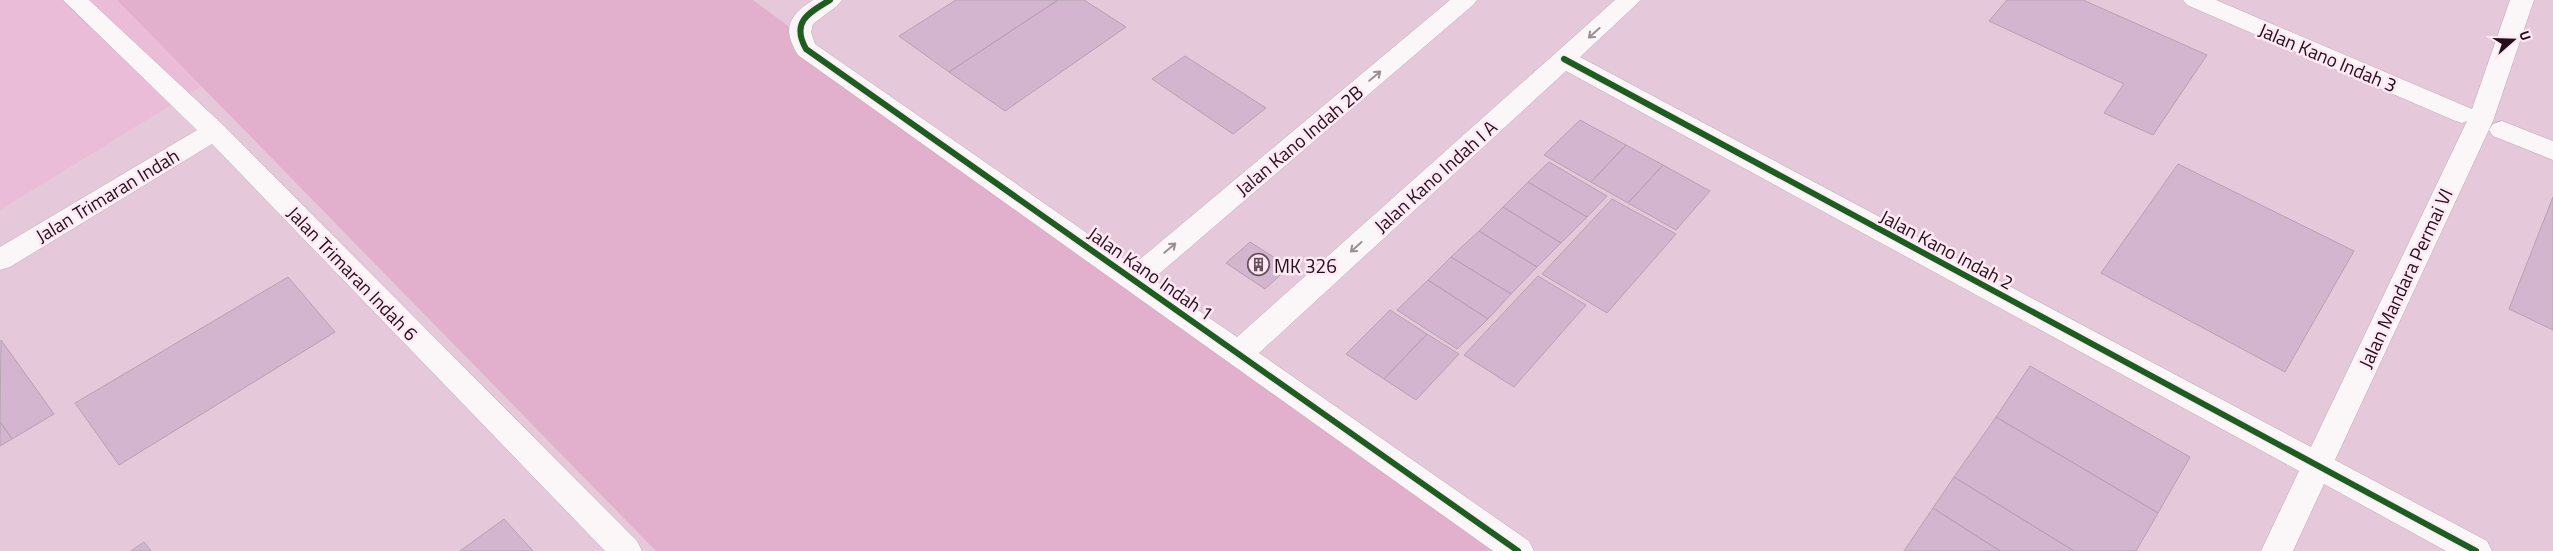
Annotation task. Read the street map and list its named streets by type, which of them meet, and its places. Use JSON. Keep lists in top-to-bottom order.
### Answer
{
  "streets": {
    "street": [
      "Jalan Kano Indah 3",
      "Jalan Kano Indah 2B",
      "Jalan Kano Indah I A",
      "Jalan Trimaran Indah",
      "Jalan Kano Indah 2",
      "Jalan Trimaran Indah 6",
      "Jalan Kano Indah 1",
      "Jalan Mandara Permai VI"
    ]
  },
  "crossings": [
    ["Jalan Kano Indah 2B", "Jalan Kano Indah 1"],
    ["Jalan Kano Indah I A", "Jalan Kano Indah 2"],
    ["Jalan Kano Indah I A", "Jalan Kano Indah 1"],
    ["Jalan Trimaran Indah", "Jalan Trimaran Indah 6"],
    ["Jalan Kano Indah 2", "Jalan Mandara Permai VI"]
  ],
  "one_way": ["Jalan Kano Indah 2B", "Jalan Kano Indah I A"],
  "places": {
    "building": ["MK 326"]
  },
  "north": "right"
}
